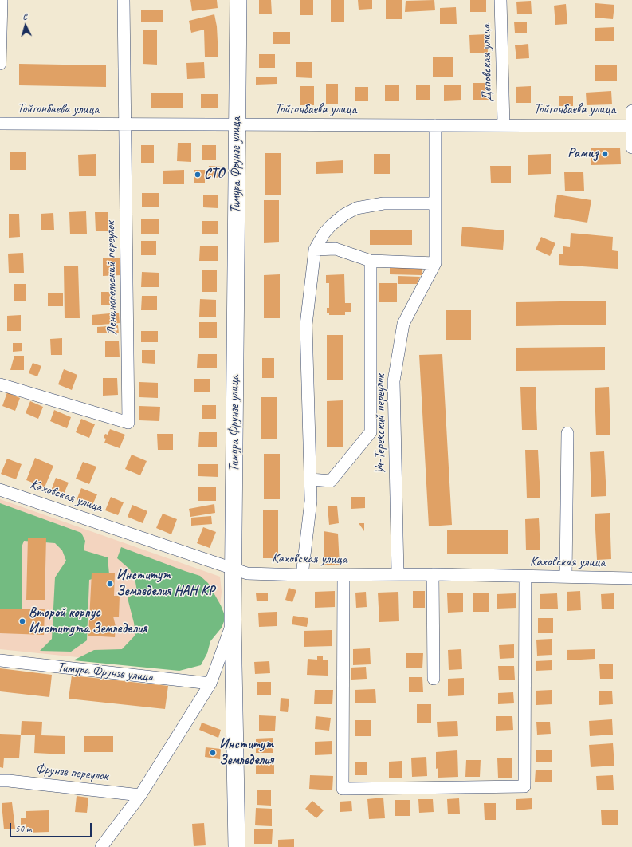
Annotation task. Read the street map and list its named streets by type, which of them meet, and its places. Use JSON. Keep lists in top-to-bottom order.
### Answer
{
  "streets": {
    "main road": ["Тимура Фрунзе улица"],
    "street": [
      "Деповская улица",
      "Тойгонбаева улица",
      "Ленинопольский переулок",
      "Уч-Терекский переулок",
      "Каховская улица",
      "Фрунзе переулок"
    ]
  },
  "crossings": [
    ["Деповская улица", "Тойгонбаева улица"],
    ["Тойгонбаева улица", "Тимура Фрунзе улица"],
    ["Тойгонбаева улица", "Ленинопольский переулок"],
    ["Тойгонбаева улица", "Уч-Терекский переулок"],
    ["Тимура Фрунзе улица", "Каховская улица"],
    ["Уч-Терекский переулок", "Каховская улица"]
  ],
  "places": [
    "Рамиз",
    "СТО",
    "Институт Земледелия НАН КР",
    "Второй корпус Института Земледелия",
    "Институт Земледелия"
  ],
  "scale_bar": "50 m",
  "north": "top"
}
